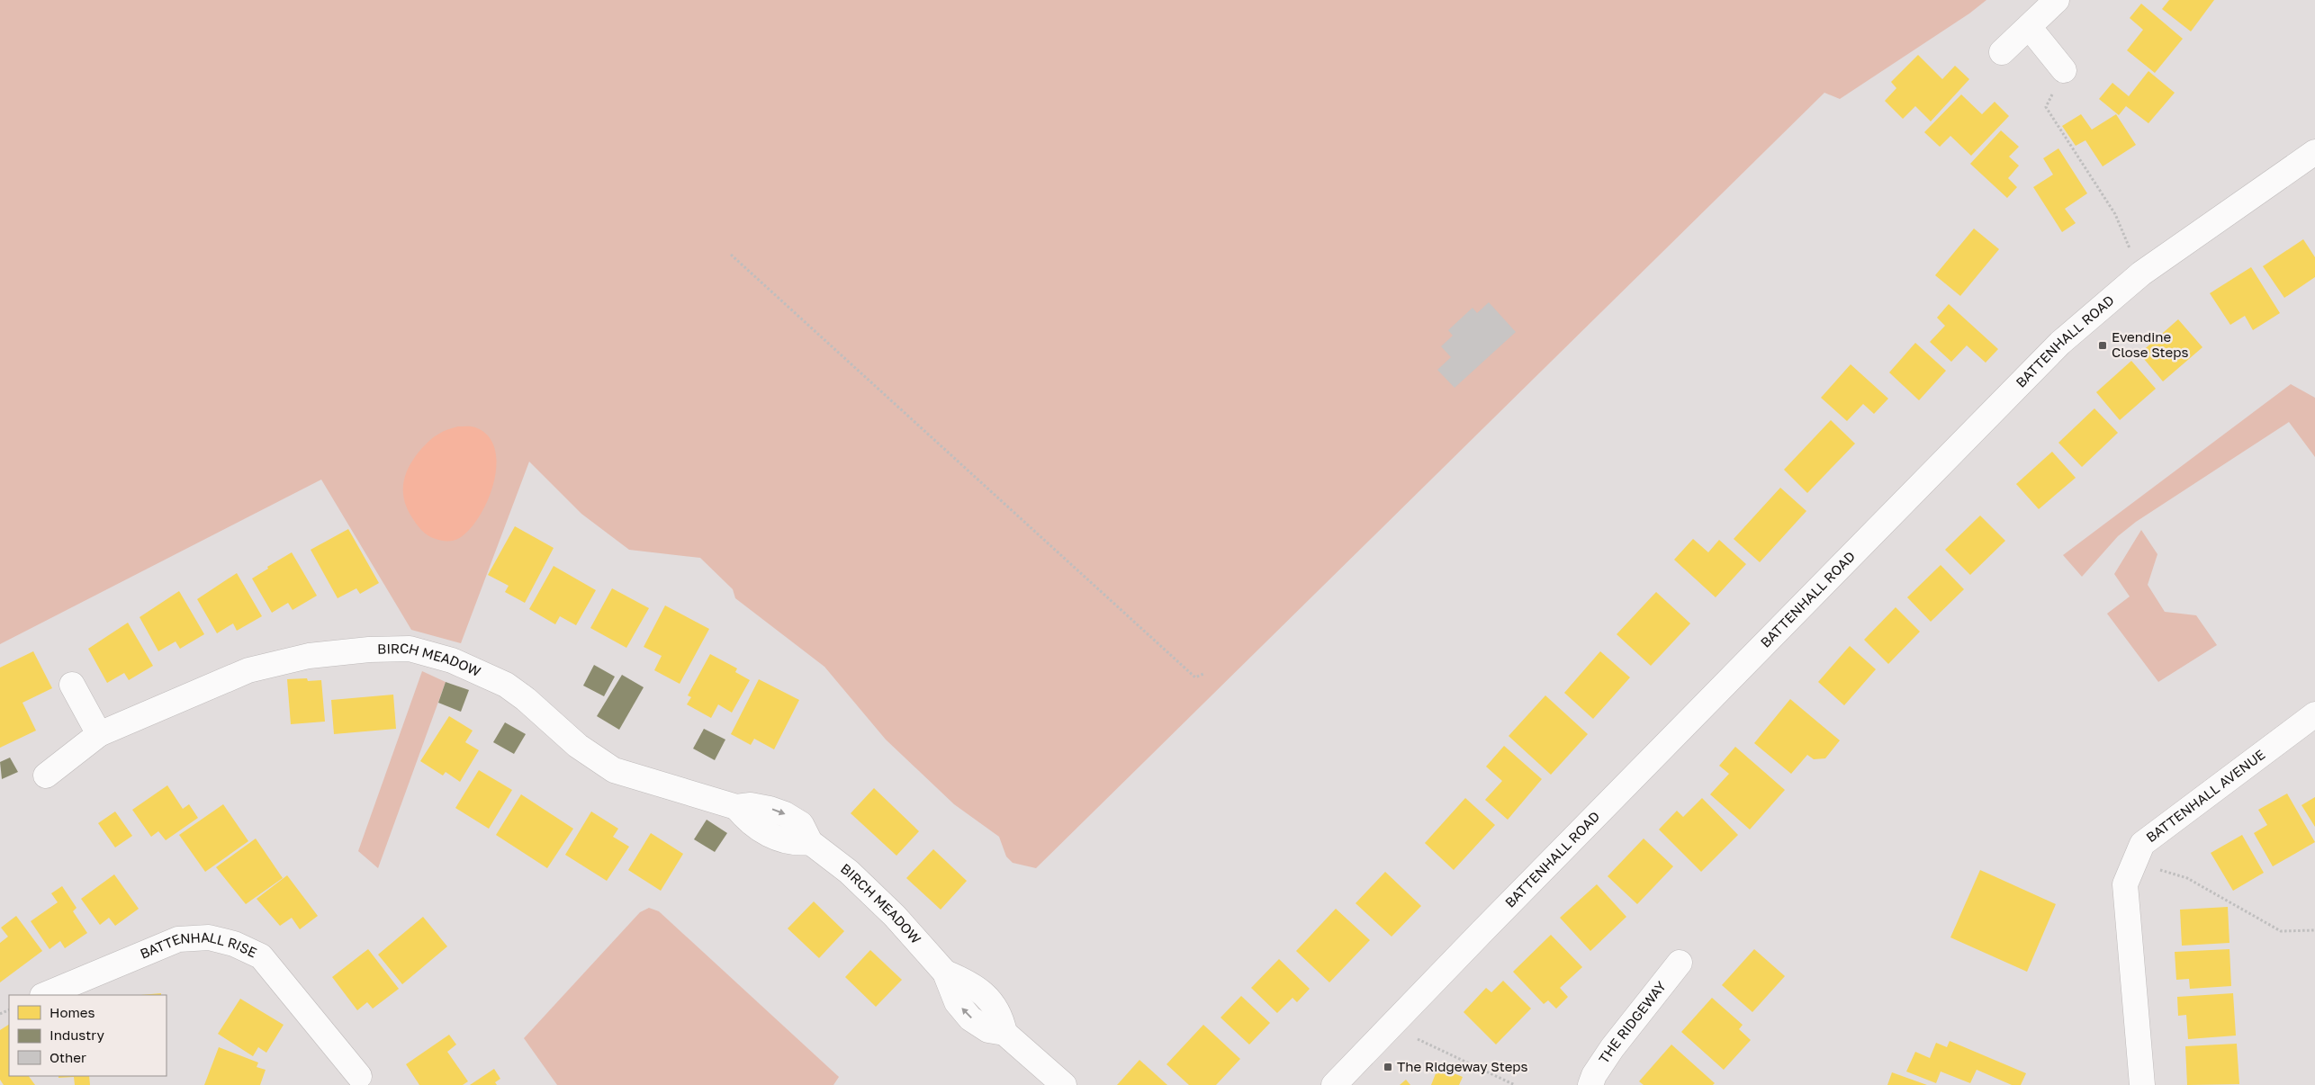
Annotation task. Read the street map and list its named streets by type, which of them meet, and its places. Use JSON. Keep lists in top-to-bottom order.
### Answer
{
  "streets": {
    "street": [
      "BATTENHALL ROAD",
      "BIRCH MEADOW",
      "BATTENHALL AVENUE",
      "BATTENHALL RISE",
      "THE RIDGEWAY"
    ]
  },
  "places": {
    "transit": ["Evendine Close Steps", "The Ridgeway Steps"]
  },
  "legend": ["Homes", "Industry", "Other"]
}
